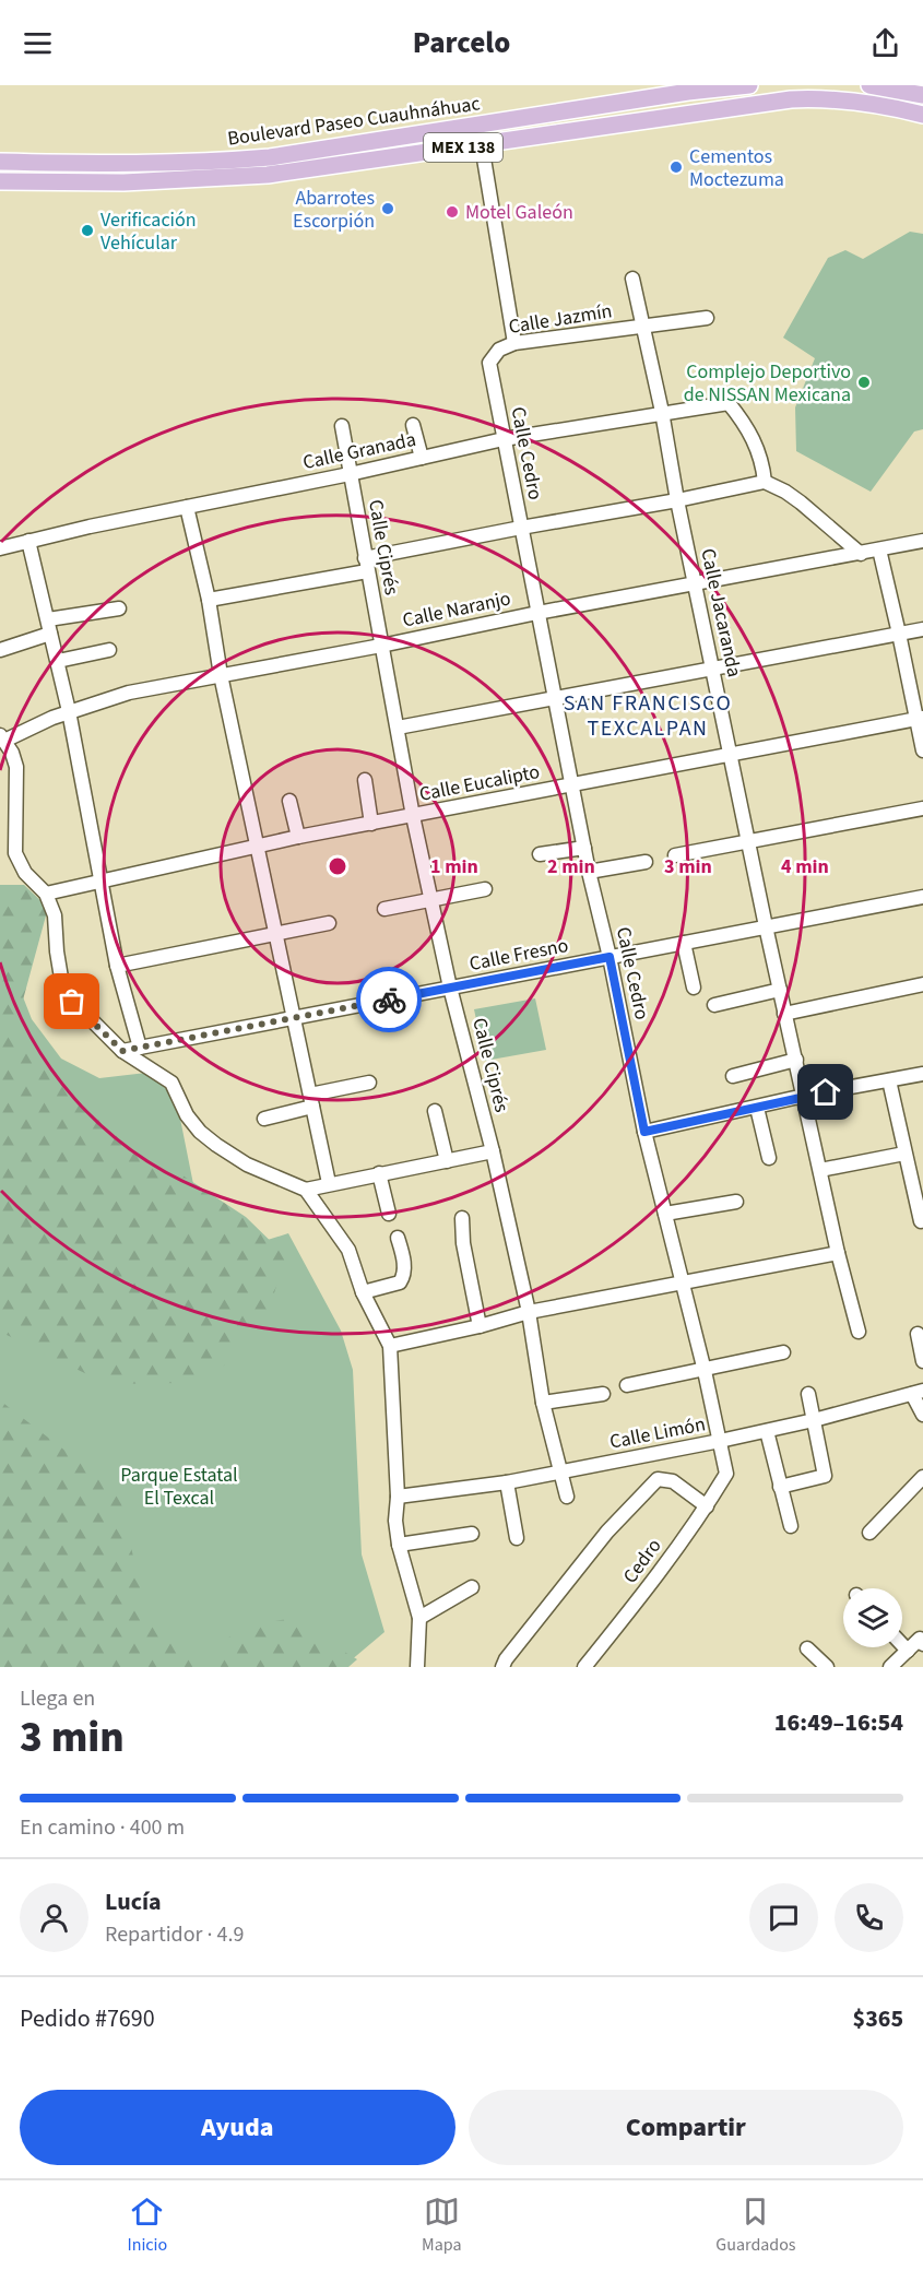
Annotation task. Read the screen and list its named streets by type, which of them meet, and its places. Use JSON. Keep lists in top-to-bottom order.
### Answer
{
  "streets": {
    "main road": ["Boulevard Paseo Cuauhnáhuac", "MEX 138"],
    "street": [
      "Calle Jazmín",
      "Calle Granada",
      "Calle Cedro",
      "Calle Ciprés",
      "Calle Naranjo",
      "Calle Jacaranda",
      "Calle Eucalipto",
      "Calle Fresno",
      "Calle Limón",
      "Cedro"
    ]
  },
  "crossings": [
    ["Calle Jazmín", "Calle Cedro"],
    ["Calle Jazmín", "Calle Jacaranda"],
    ["Calle Granada", "Calle Cedro"],
    ["Calle Granada", "Calle Ciprés"],
    ["Calle Granada", "Calle Jacaranda"],
    ["Calle Cedro", "Calle Naranjo"],
    ["Calle Cedro", "Calle Eucalipto"],
    ["Calle Cedro", "Calle Fresno"],
    ["Calle Cedro", "Calle Limón"],
    ["Calle Cedro", "Cedro"],
    ["Calle Ciprés", "Calle Naranjo"],
    ["Calle Ciprés", "Calle Eucalipto"],
    ["Calle Ciprés", "Calle Fresno"],
    ["Calle Ciprés", "Calle Limón"],
    ["Calle Naranjo", "Calle Jacaranda"],
    ["Calle Jacaranda", "Calle Eucalipto"],
    ["Calle Jacaranda", "Calle Fresno"]
  ],
  "districts": ["SAN FRANCISCO TEXCALPAN"],
  "parks": ["Parque Estatal El Texcal"],
  "places": [
    "Cementos Moctezuma",
    "Abarrotes Escorpión",
    "Motel Galeón",
    "Verificación Vehícular",
    "Complejo Deportivo de NISSAN Mexicana"
  ],
  "page": {
    "header": "Parcelo",
    "heading": ["3 min", "Llega en", "16:49–16:54"],
    "panel": [
      "Lucía",
      "Repartidor · 4.9",
      "Pedido #7690",
      "$365"
    ],
    "bar": "En camino · 400 m",
    "buttons": ["Ayuda", "Compartir"],
    "tabs": ["Inicio", "Mapa", "Guardados"]
  },
  "rings": [
    "1 min",
    "2 min",
    "3 min",
    "4 min"
  ]
}
